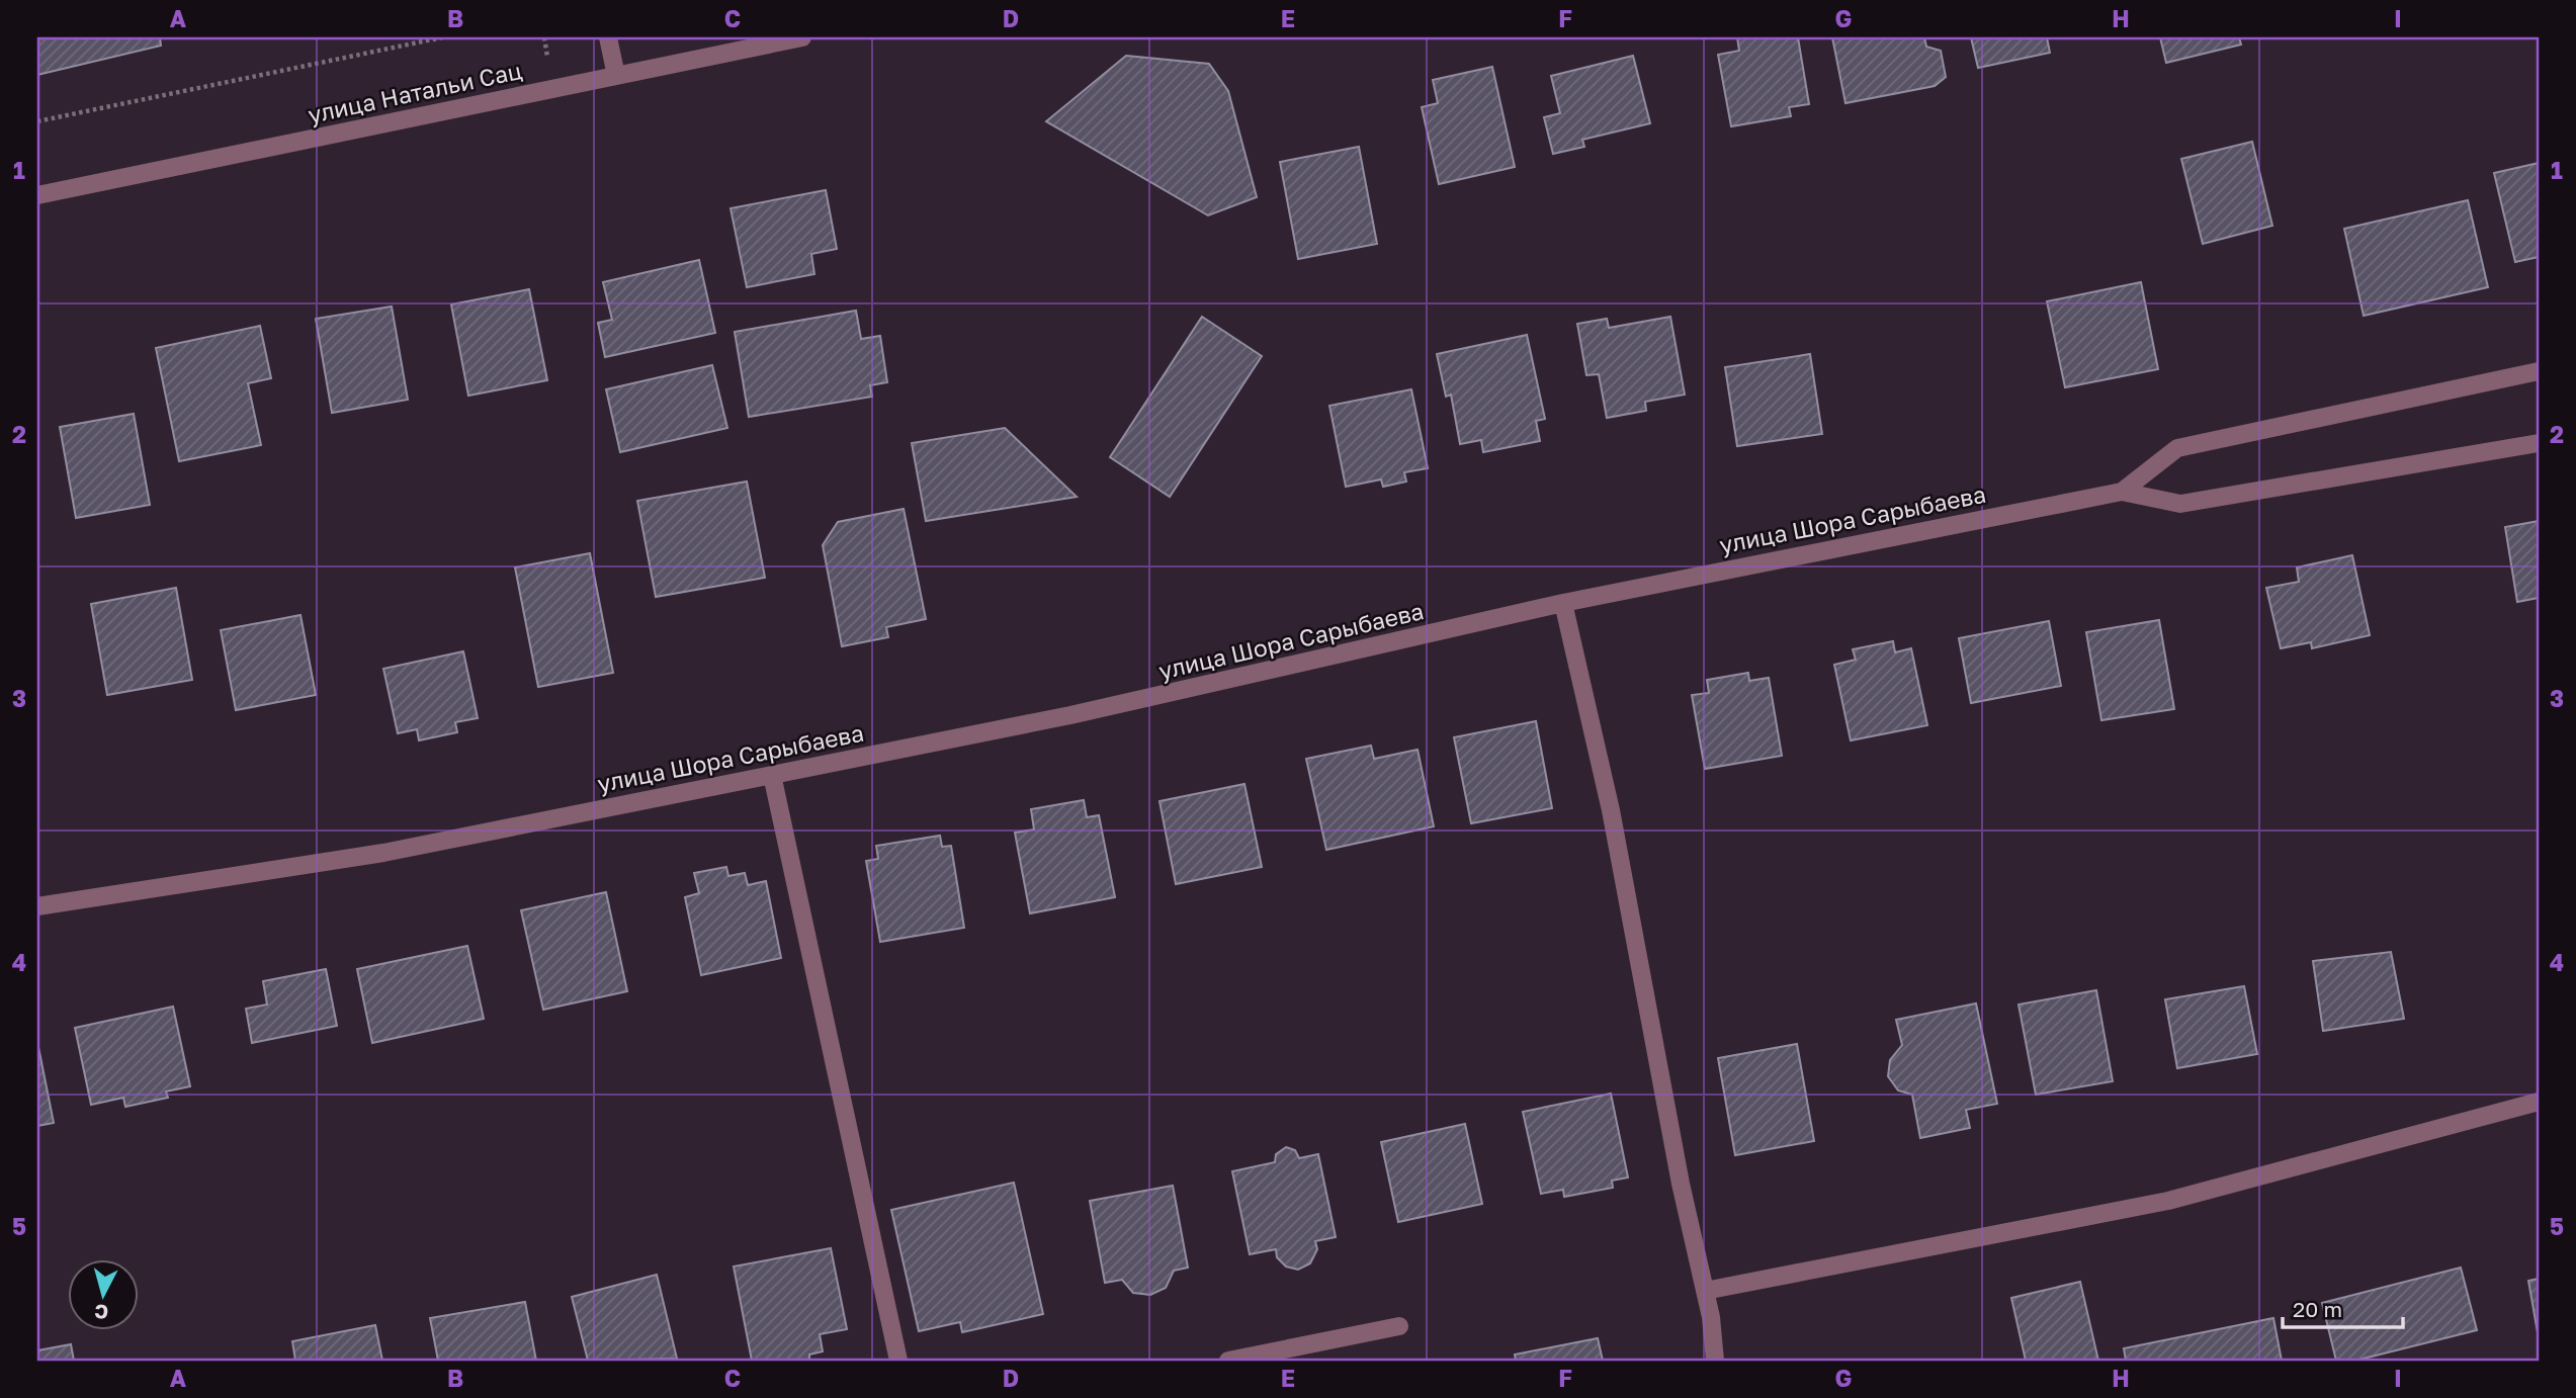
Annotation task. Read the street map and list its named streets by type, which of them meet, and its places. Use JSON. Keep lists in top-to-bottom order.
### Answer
{
  "streets": {
    "street": ["улица Натальи Сац", "улица Шора Сарыбаева"]
  },
  "scale_bar": "20 m",
  "north": "bottom",
  "grid": {
    "columns": [
      "A",
      "B",
      "C",
      "D",
      "E",
      "F",
      "G",
      "H",
      "I"
    ],
    "rows": [
      "1",
      "2",
      "3",
      "4",
      "5"
    ]
  }
}
